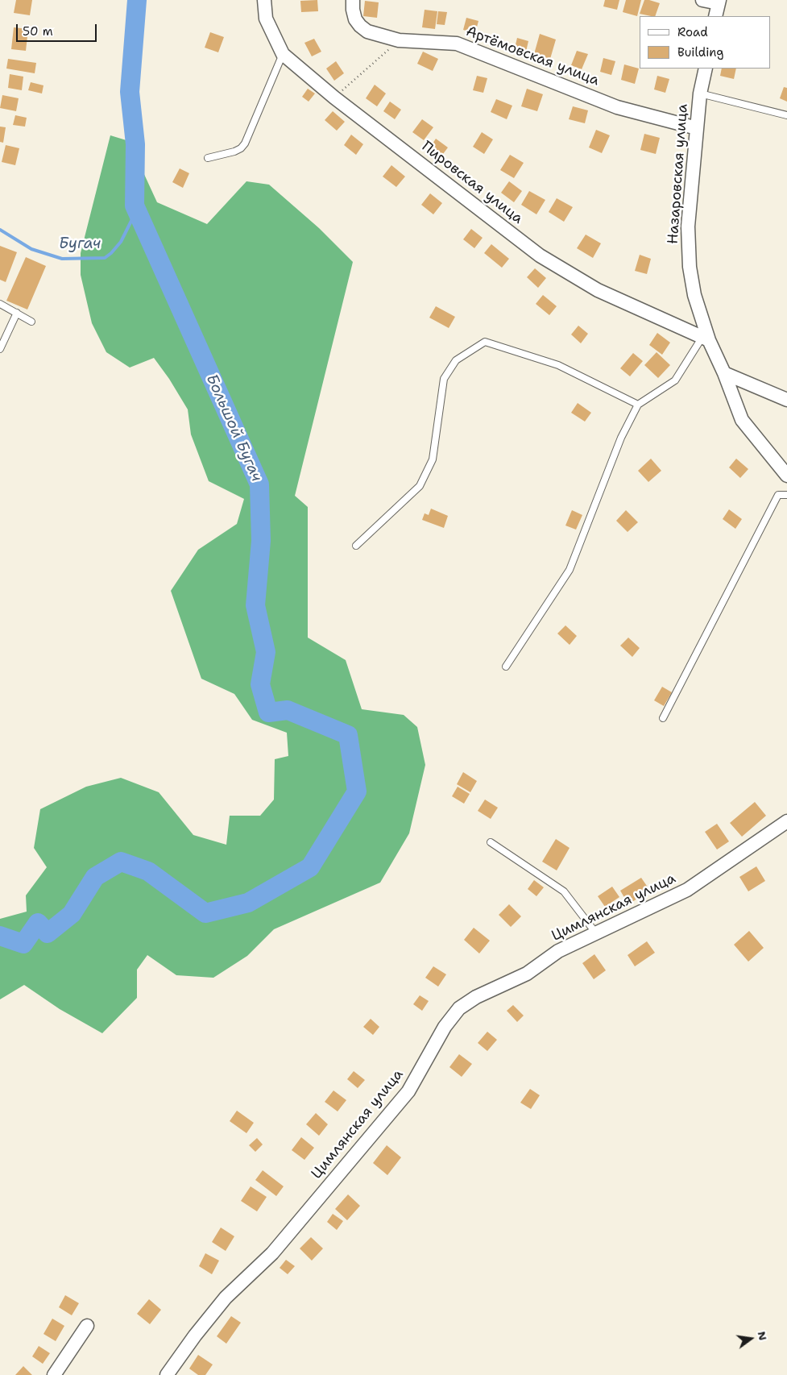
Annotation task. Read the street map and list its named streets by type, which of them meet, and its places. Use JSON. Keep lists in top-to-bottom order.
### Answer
{
  "streets": {
    "street": [
      "Артёмовская улица",
      "Назаровская улица",
      "Пировская улица",
      "Цимлянская улица"
    ]
  },
  "crossings": [
    ["Артёмовская улица", "Назаровская улица"],
    ["Назаровская улица", "Пировская улица"]
  ],
  "water": ["Бугач", "Большой Бугач"],
  "legend": ["Road", "Building"],
  "scale_bar": "50 m",
  "north": "right"
}
